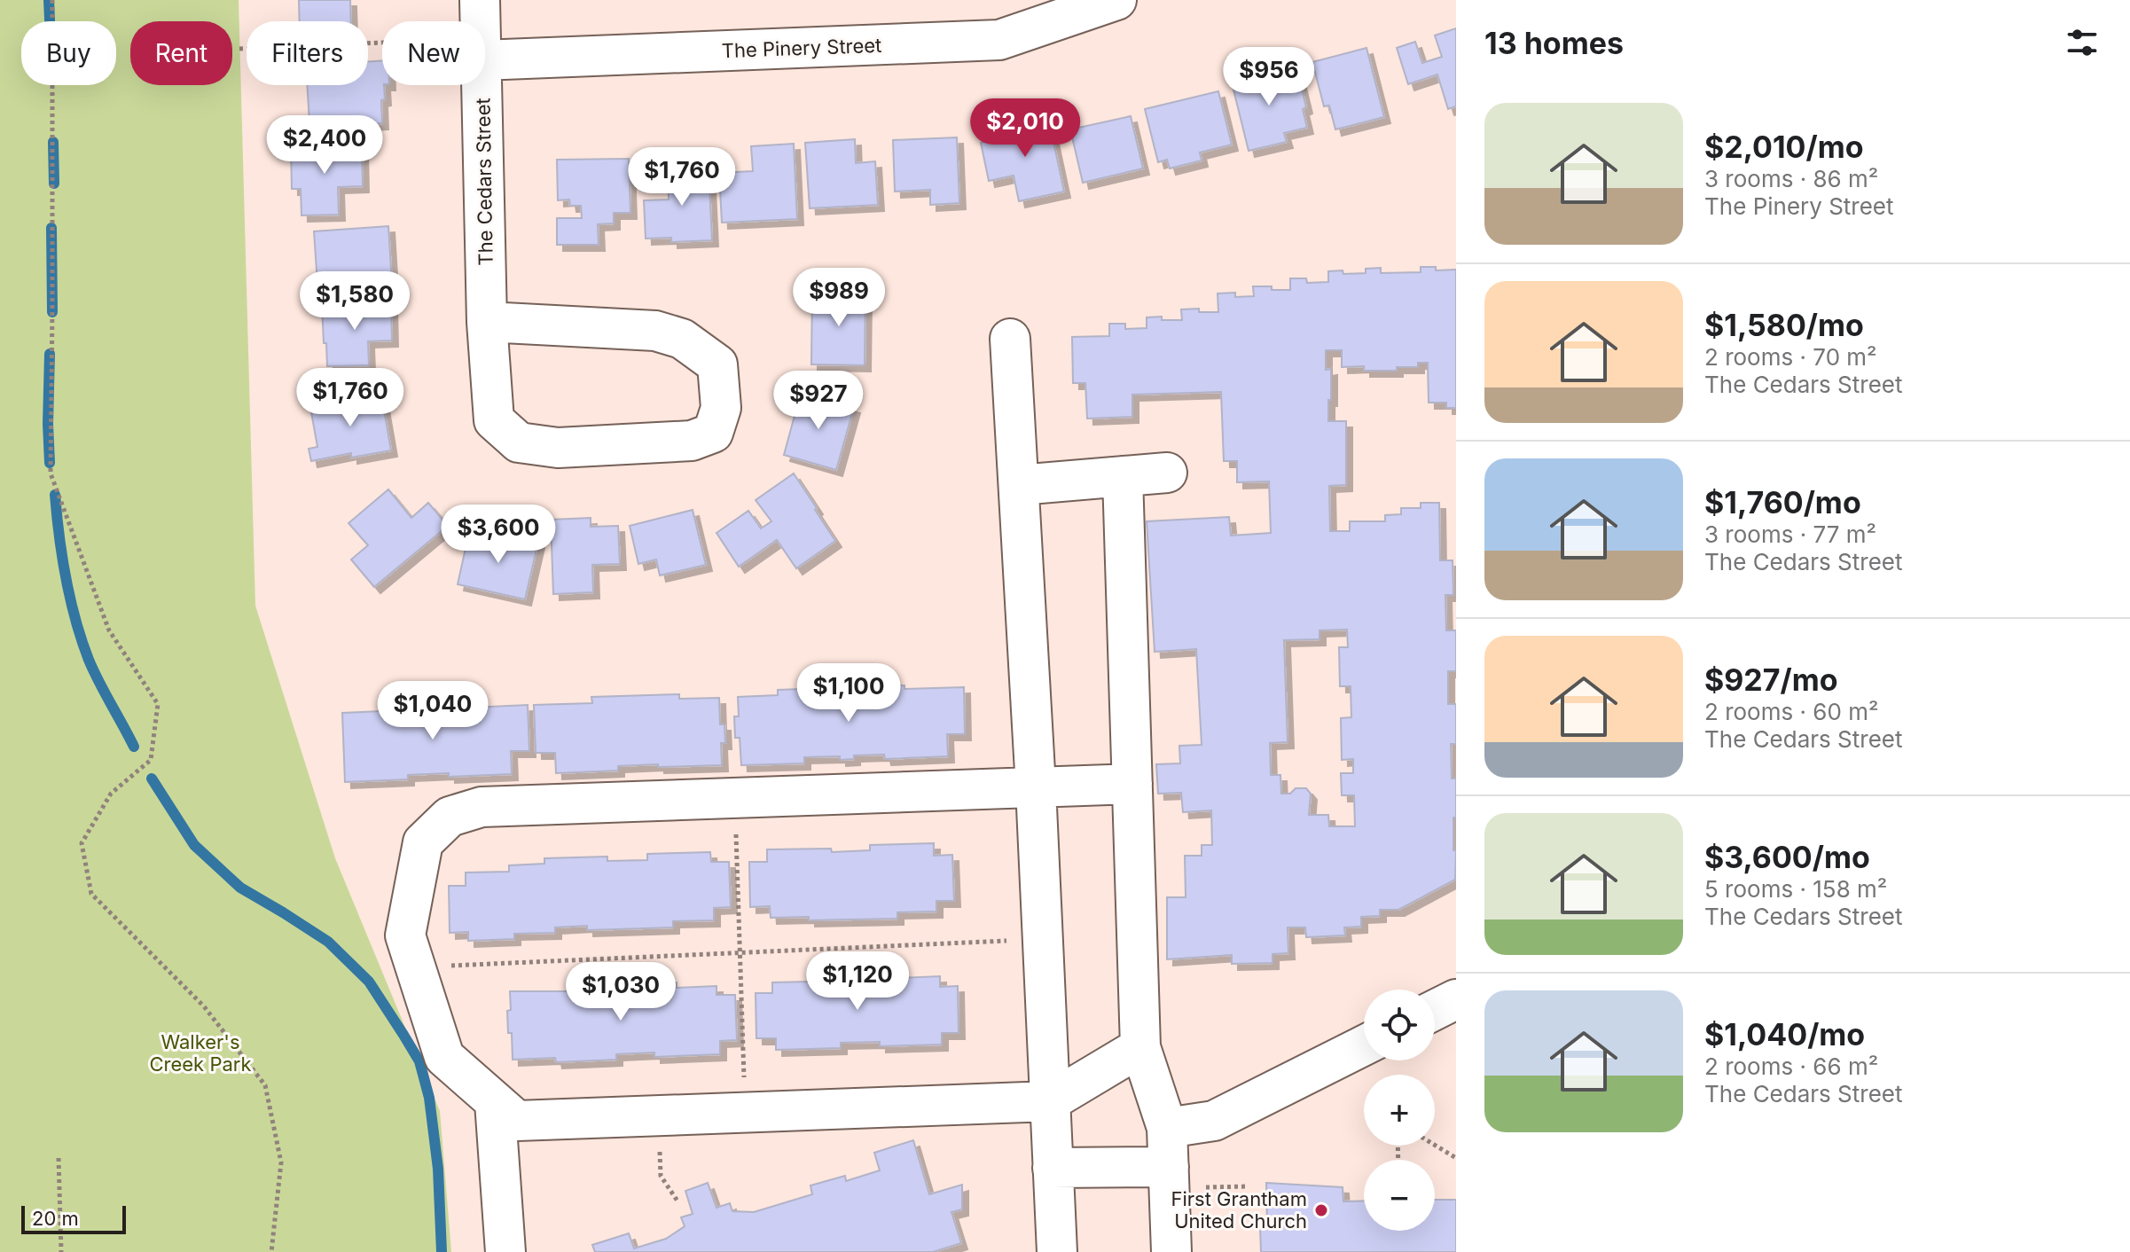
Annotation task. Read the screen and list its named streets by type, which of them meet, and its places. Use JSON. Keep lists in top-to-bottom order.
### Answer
{
  "streets": {
    "street": ["The Pinery Street", "The Cedars Street"]
  },
  "parks": ["Walker's Creek Park"],
  "places": ["First Grantham United Church"],
  "scale_bar": "20 m",
  "page": {
    "heading": "13 homes",
    "chip": [
      "Buy",
      "Rent",
      "Filters",
      "New"
    ],
    "price": [
      "$956",
      "$2,010",
      "$2,400",
      "$1,760",
      "$989",
      "$1,580",
      "$1,760",
      "$927",
      "$3,600",
      "$1,100",
      "$1,040",
      "$1,120",
      "$1,030"
    ],
    "list": [
      {
        "name": "$2,010/mo",
        "note": "3 rooms · 86 m² · The Pinery Street"
      },
      {
        "name": "$1,580/mo",
        "note": "2 rooms · 70 m² · The Cedars Street"
      },
      {
        "name": "$1,760/mo",
        "note": "3 rooms · 77 m² · The Cedars Street"
      },
      {
        "name": "$927/mo",
        "note": "2 rooms · 60 m² · The Cedars Street"
      },
      {
        "name": "$3,600/mo",
        "note": "5 rooms · 158 m² · The Cedars Street"
      },
      {
        "name": "$1,040/mo",
        "note": "2 rooms · 66 m² · The Cedars Street"
      }
    ],
    "map_buttons": ["+", "−"],
    "scale": "20 m"
  }
}
